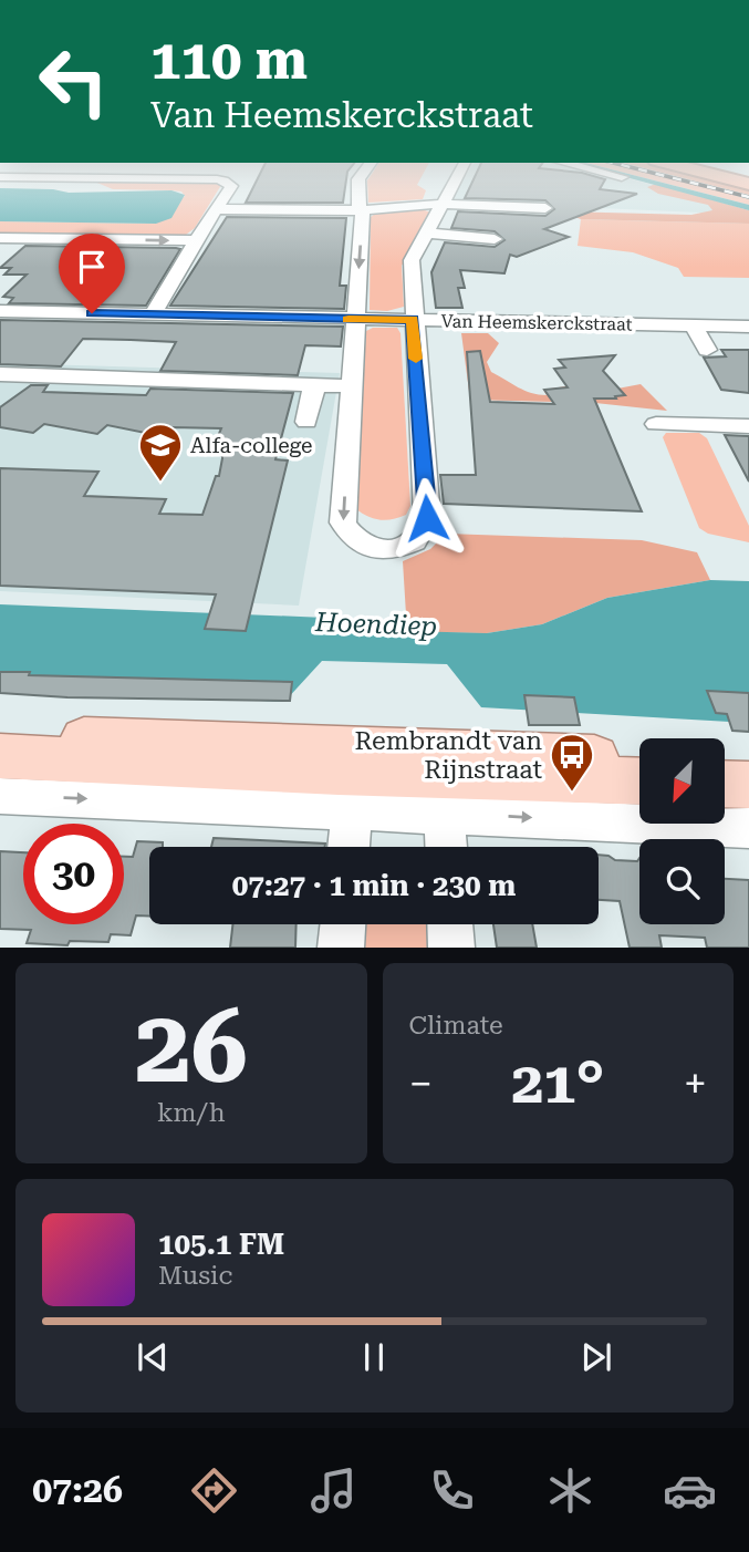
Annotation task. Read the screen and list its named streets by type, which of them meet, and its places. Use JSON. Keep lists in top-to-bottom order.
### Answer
{
  "streets": {
    "street": ["Van Heemskerckstraat"]
  },
  "water": ["Hoendiep"],
  "places": {
    "school or university": ["Alfa-college"],
    "bus stop": ["Rembrandt van Rijnstraat"]
  },
  "north": "bottom left",
  "page": {
    "turn": ["110 m", "Van Heemskerckstraat"],
    "limit": "30",
    "trip": "07:27 · 1 min · 230 m",
    "tile": [
      ["26", "km/h"],
      "Climate"
    ],
    "heat": ["−", "21°", "+"],
    "song": ["105.1 FM", "Music"],
    "tabs": "07:26"
  }
}
